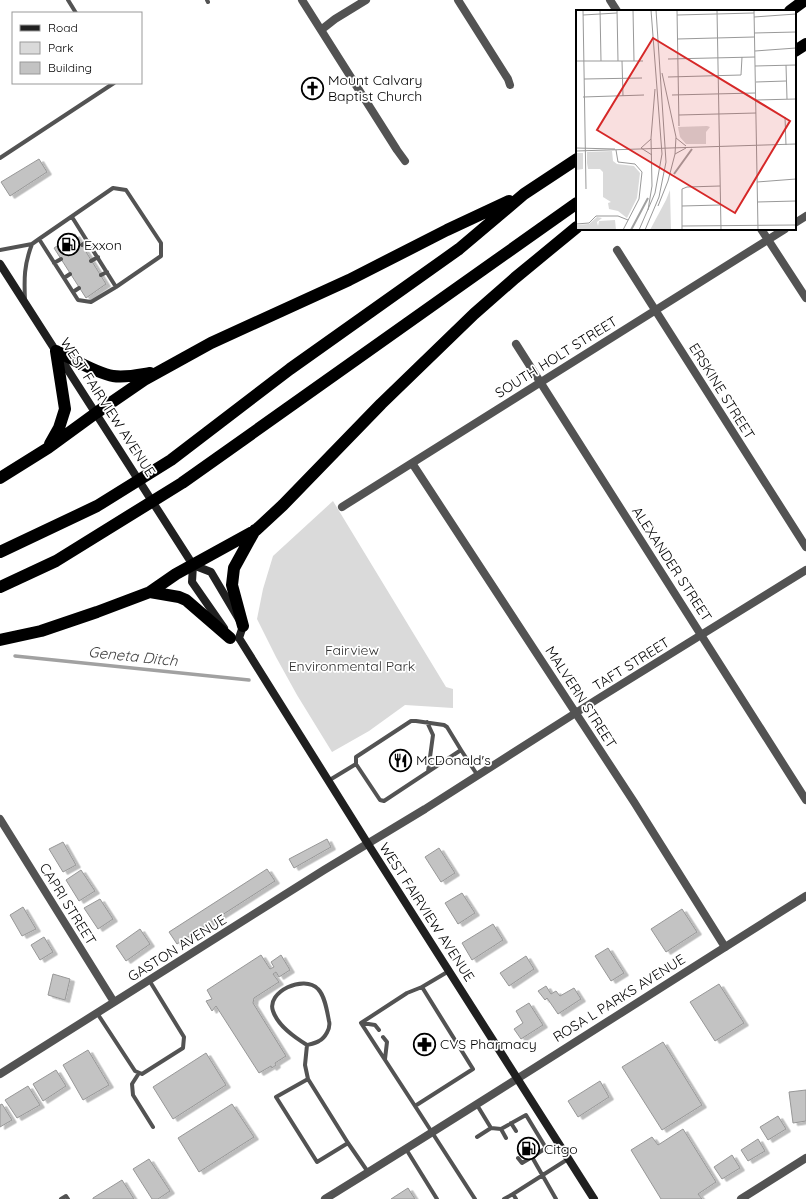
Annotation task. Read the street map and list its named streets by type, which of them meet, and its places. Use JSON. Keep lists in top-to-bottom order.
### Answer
{
  "streets": {
    "main road": ["WEST FAIRVIEW AVENUE"],
    "street": [
      "SOUTH HOLT STREET",
      "ERSKINE STREET",
      "ALEXANDER STREET",
      "TAFT STREET",
      "MALVERN STREET",
      "CAPRI STREET",
      "GASTON AVENUE",
      "ROSA L PARKS AVENUE"
    ]
  },
  "crossings": [
    ["SOUTH HOLT STREET", "ERSKINE STREET"],
    ["SOUTH HOLT STREET", "ALEXANDER STREET"],
    ["SOUTH HOLT STREET", "MALVERN STREET"],
    ["WEST FAIRVIEW AVENUE", "TAFT STREET"],
    ["WEST FAIRVIEW AVENUE", "GASTON AVENUE"],
    ["WEST FAIRVIEW AVENUE", "ROSA L PARKS AVENUE"],
    ["ALEXANDER STREET", "TAFT STREET"],
    ["TAFT STREET", "MALVERN STREET"],
    ["TAFT STREET", "GASTON AVENUE"],
    ["MALVERN STREET", "ROSA L PARKS AVENUE"],
    ["CAPRI STREET", "GASTON AVENUE"]
  ],
  "water": ["Geneta Ditch"],
  "parks": ["Fairview Environmental Park"],
  "places": {
    "church": ["Mount Calvary Baptist Church"],
    "fuel station": ["Exxon", "Citgo"],
    "restaurant": ["McDonald's"],
    "pharmacy": ["CVS Pharmacy"]
  },
  "legend": ["Road", "Park", "Building"]
}
